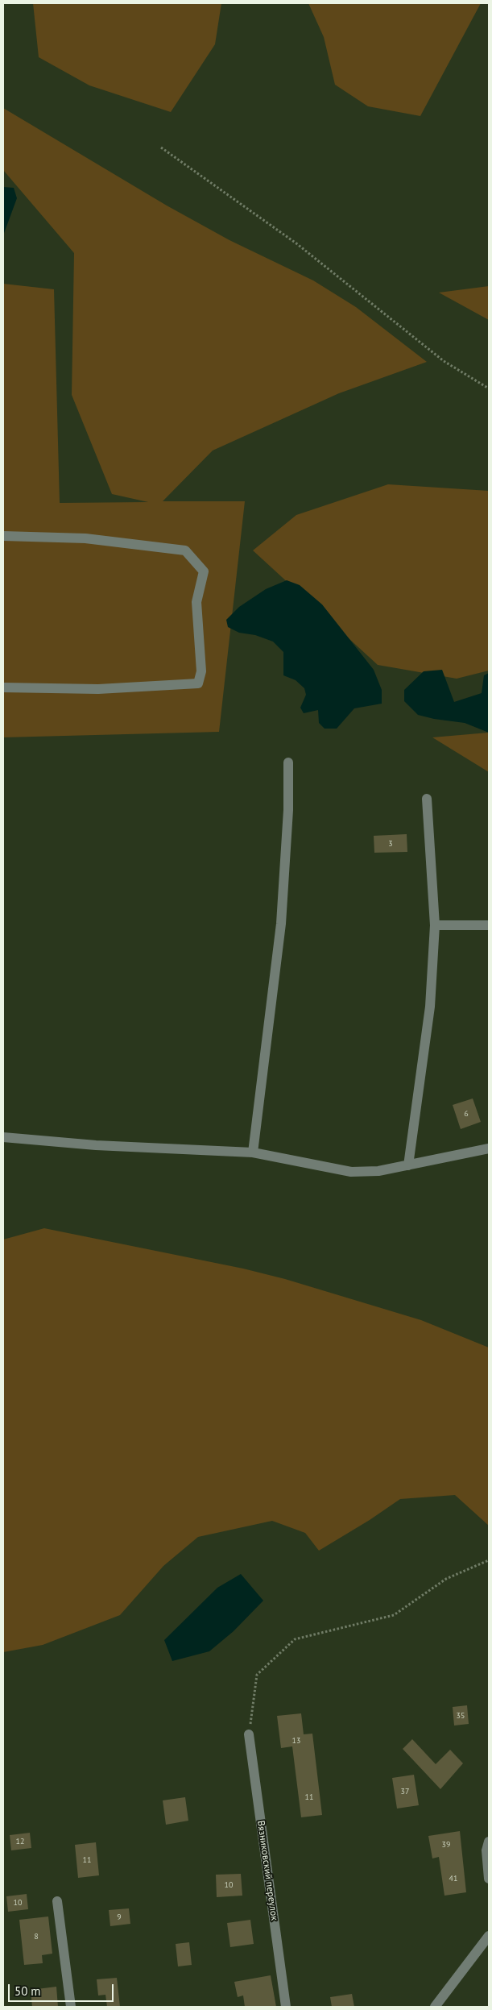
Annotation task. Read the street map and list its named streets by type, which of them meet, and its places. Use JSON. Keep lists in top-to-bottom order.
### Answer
{
  "streets": {
    "street": ["Вязниковский переулок"]
  },
  "house_numbers": [
    "3",
    "6",
    "35",
    "13",
    "37",
    "11",
    "12",
    "39",
    "11",
    "41",
    "10",
    "10",
    "9",
    "8"
  ],
  "scale_bar": "50 m"
}
